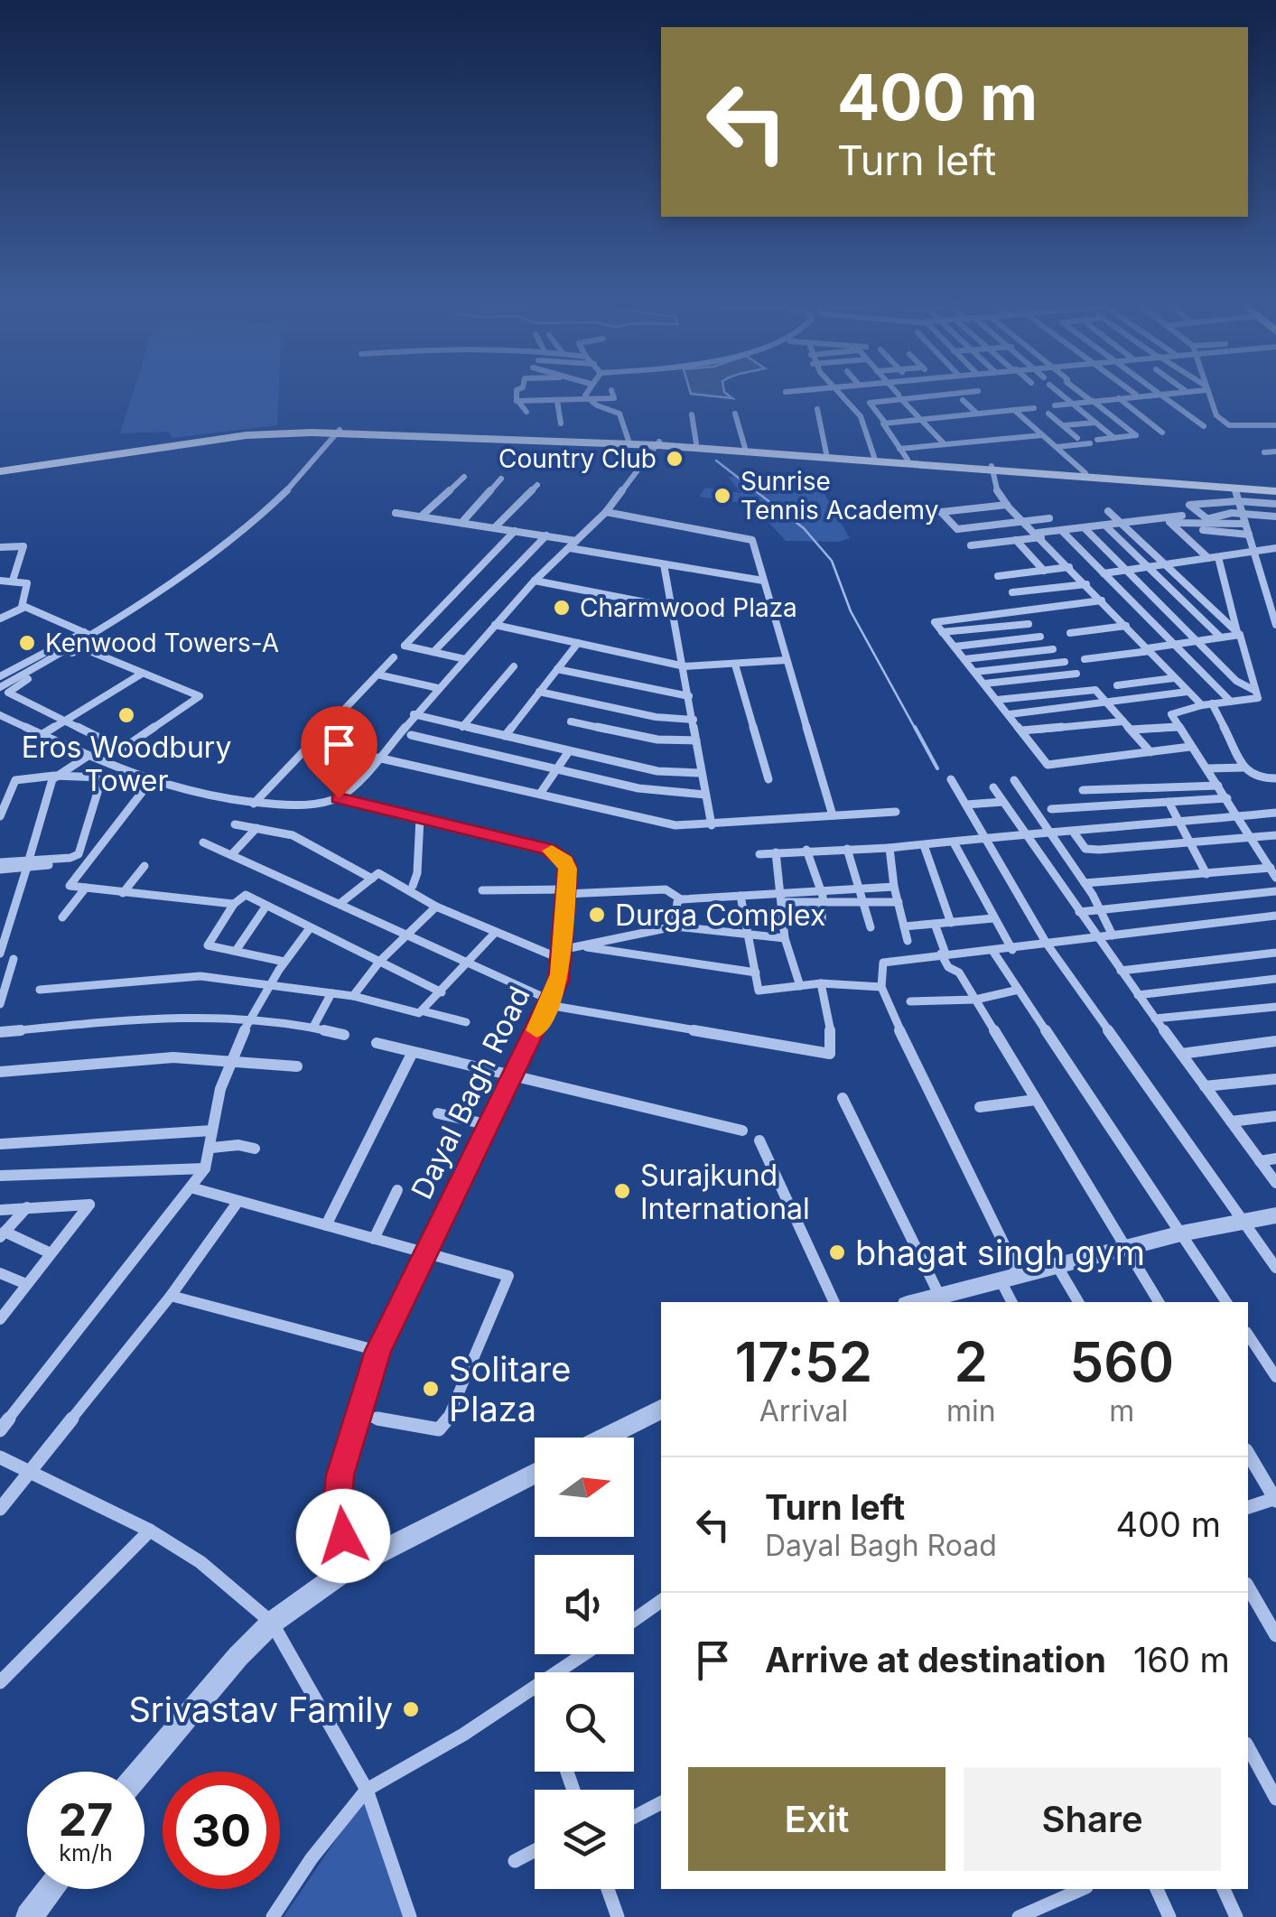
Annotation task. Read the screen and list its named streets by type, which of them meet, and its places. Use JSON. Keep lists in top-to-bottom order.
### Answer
{
  "streets": {
    "street": ["Dayal Bagh Road"]
  },
  "places": [
    "Country Club",
    "Sunrise Tennis Academy",
    "Charmwood Plaza",
    "Kenwood Towers-A",
    "Eros Woodbury Tower",
    "Durga Complex",
    "Surajkund International",
    "bhagat singh gym",
    "Solitare Plaza",
    "Srivastav Family"
  ],
  "north": "right",
  "page": {
    "turn": ["400 m", "Turn left"],
    "eta": [
      "17:52",
      "Arrival",
      "2",
      "min",
      "560",
      "m"
    ],
    "list": [
      {
        "name": "Turn left",
        "note": "Dayal Bagh Road",
        "value": "400 m"
      },
      {
        "name": "Arrive at destination",
        "value": "160 m"
      }
    ],
    "buttons": ["Exit", "Share"],
    "speed": "27 km/h",
    "limit": "30"
  }
}
